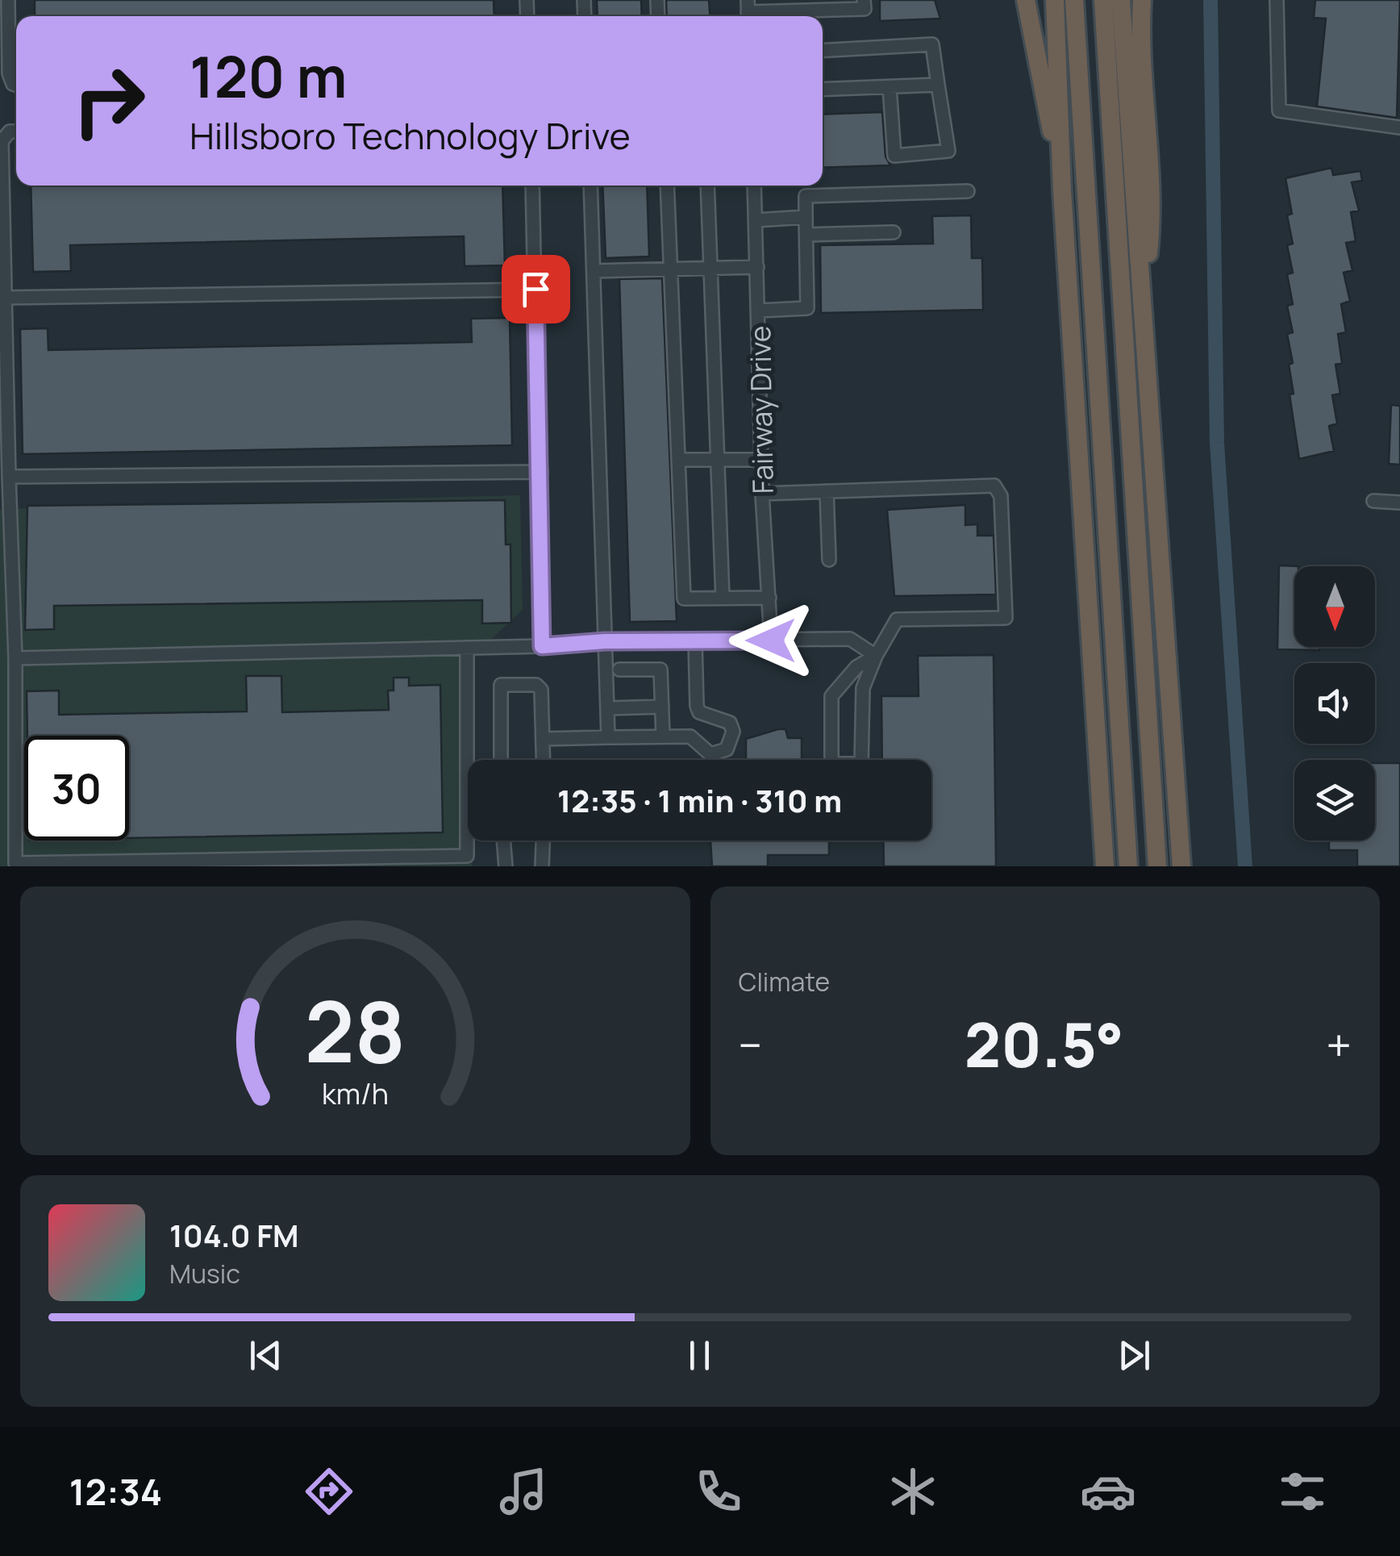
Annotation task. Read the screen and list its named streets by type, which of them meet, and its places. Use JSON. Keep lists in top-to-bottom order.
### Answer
{
  "streets": {
    "street": ["Fairway Drive"]
  },
  "north": "bottom",
  "page": {
    "turn": ["120 m", "Hillsboro Technology Drive"],
    "limit": "30",
    "trip": "12:35 · 1 min · 310 m",
    "tile": "Climate",
    "heat": ["−", "20.5°", "+"],
    "song": ["104.0 FM", "Music"],
    "tabs": "12:34",
    "gauge": ["28", "km/h"]
  }
}
